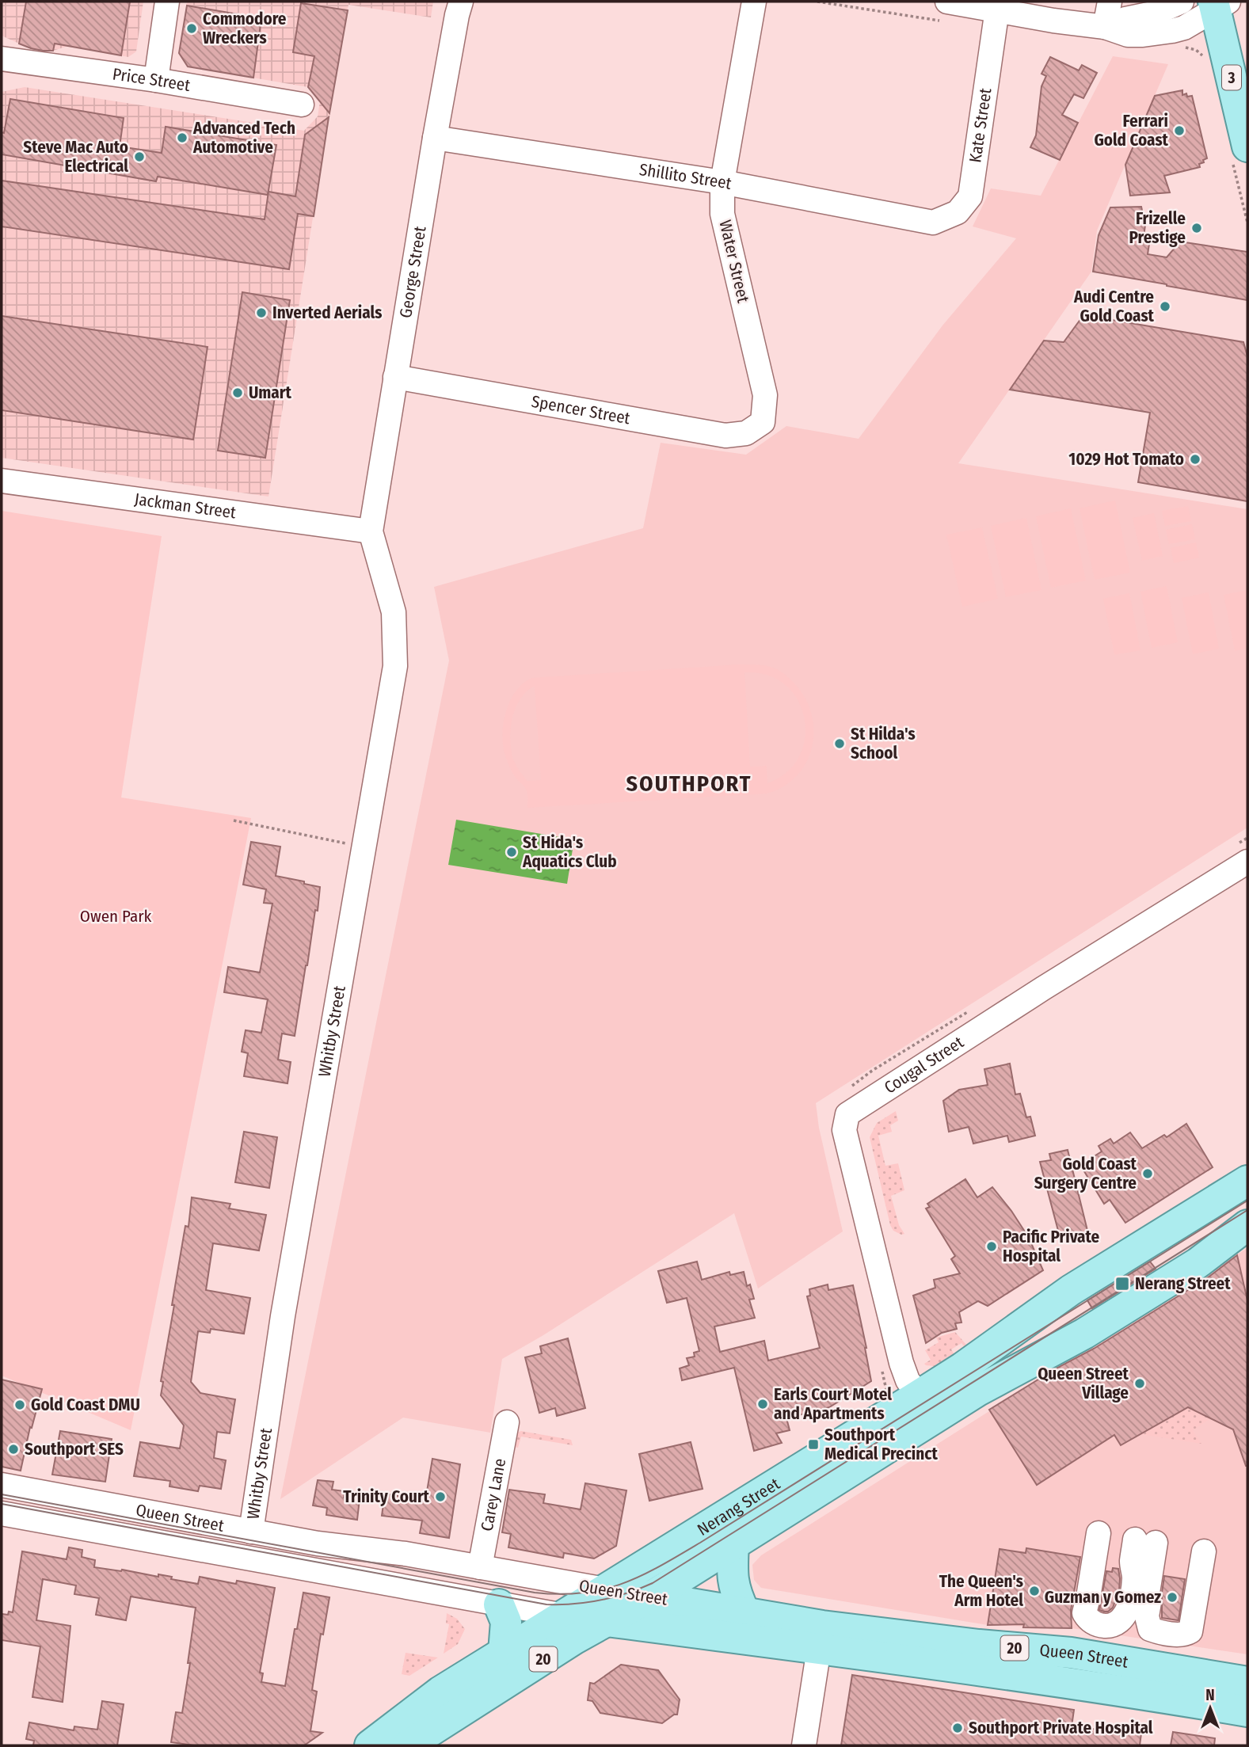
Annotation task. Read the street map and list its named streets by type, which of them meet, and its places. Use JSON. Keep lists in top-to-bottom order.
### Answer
{
  "streets": {
    "main road": [
      "3",
      "Nerang Street",
      "Queen Street",
      "20"
    ],
    "street": [
      "Price Street",
      "Kate Street",
      "Shillito Street",
      "Water Street",
      "George Street",
      "Spencer Street",
      "Jackman Street",
      "Whitby Street",
      "Cougal Street",
      "Carey Lane"
    ]
  },
  "crossings": [
    ["Kate Street", "Shillito Street"],
    ["Shillito Street", "Water Street"],
    ["Shillito Street", "George Street"],
    ["Water Street", "Spencer Street"],
    ["George Street", "Spencer Street"],
    ["George Street", "Jackman Street"],
    ["George Street", "Whitby Street"],
    ["Jackman Street", "Whitby Street"],
    ["Whitby Street", "Queen Street"],
    ["Cougal Street", "Nerang Street"],
    ["Carey Lane", "Queen Street"],
    ["Nerang Street", "Queen Street"]
  ],
  "districts": ["SOUTHPORT"],
  "parks": ["Owen Park"],
  "places": {
    "other": [
      "Commodore Wreckers",
      "Ferrari Gold Coast",
      "Advanced Tech Automotive",
      "Steve Mac Auto Electrical",
      "Frizelle Prestige",
      "Audi Centre Gold Coast",
      "Inverted Aerials",
      "Umart",
      "1029 Hot Tomato",
      "St Hilda's School",
      "St Hida's Aquatics Club",
      "Gold Coast Surgery Centre",
      "Pacific Private Hospital",
      "Queen Street Village",
      "Earls Court Motel and Apartments",
      "Gold Coast DMU",
      "Southport SES",
      "Trinity Court",
      "The Queen's Arm Hotel",
      "Guzman y Gomez",
      "Southport Private Hospital"
    ],
    "transit": ["Nerang Street", "Southport Medical Precinct"]
  },
  "north": "top"
}
